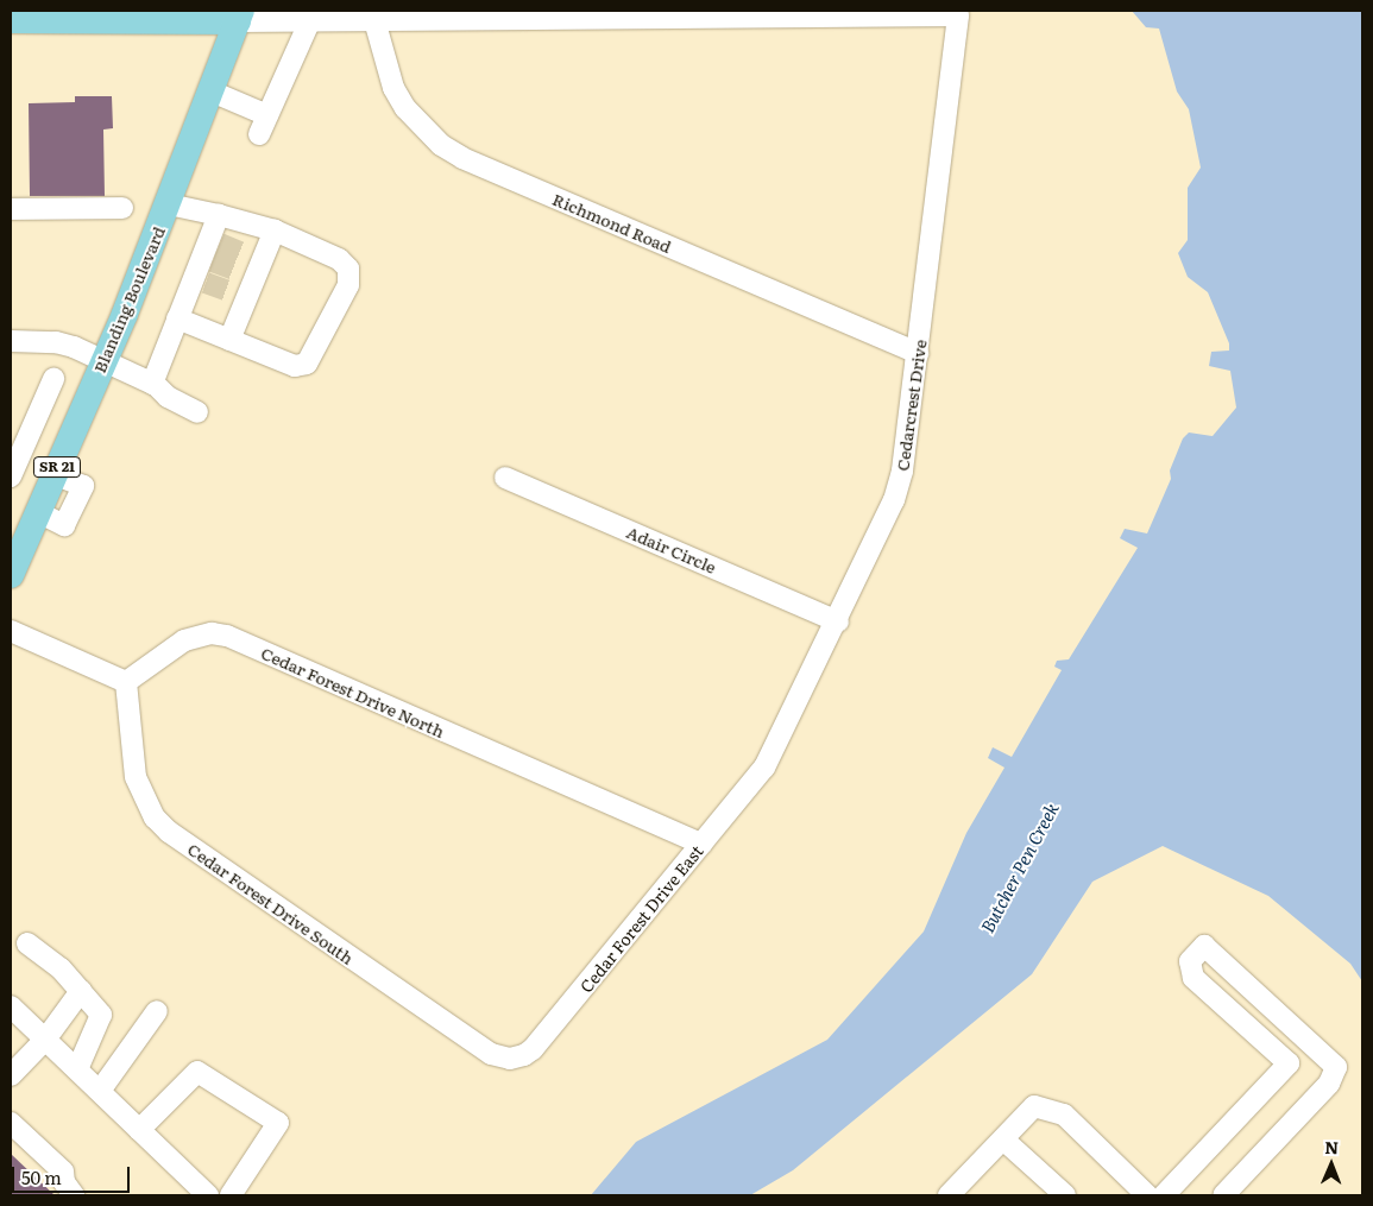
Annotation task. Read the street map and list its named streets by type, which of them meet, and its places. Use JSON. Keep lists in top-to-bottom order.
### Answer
{
  "streets": {
    "main road": ["Blanding Boulevard", "SR 21"],
    "street": [
      "Richmond Road",
      "Cedarcrest Drive",
      "Adair Circle",
      "Cedar Forest Drive North",
      "Cedar Forest Drive South",
      "Cedar Forest Drive East"
    ]
  },
  "crossings": [
    ["Richmond Road", "Cedarcrest Drive"],
    ["Cedarcrest Drive", "Adair Circle"],
    ["Cedarcrest Drive", "Cedar Forest Drive East"],
    ["Cedar Forest Drive North", "Cedar Forest Drive South"],
    ["Cedar Forest Drive North", "Cedar Forest Drive East"],
    ["Cedar Forest Drive South", "Cedar Forest Drive East"]
  ],
  "water": ["Butcher Pen Creek"],
  "scale_bar": "50 m",
  "north": "top"
}
